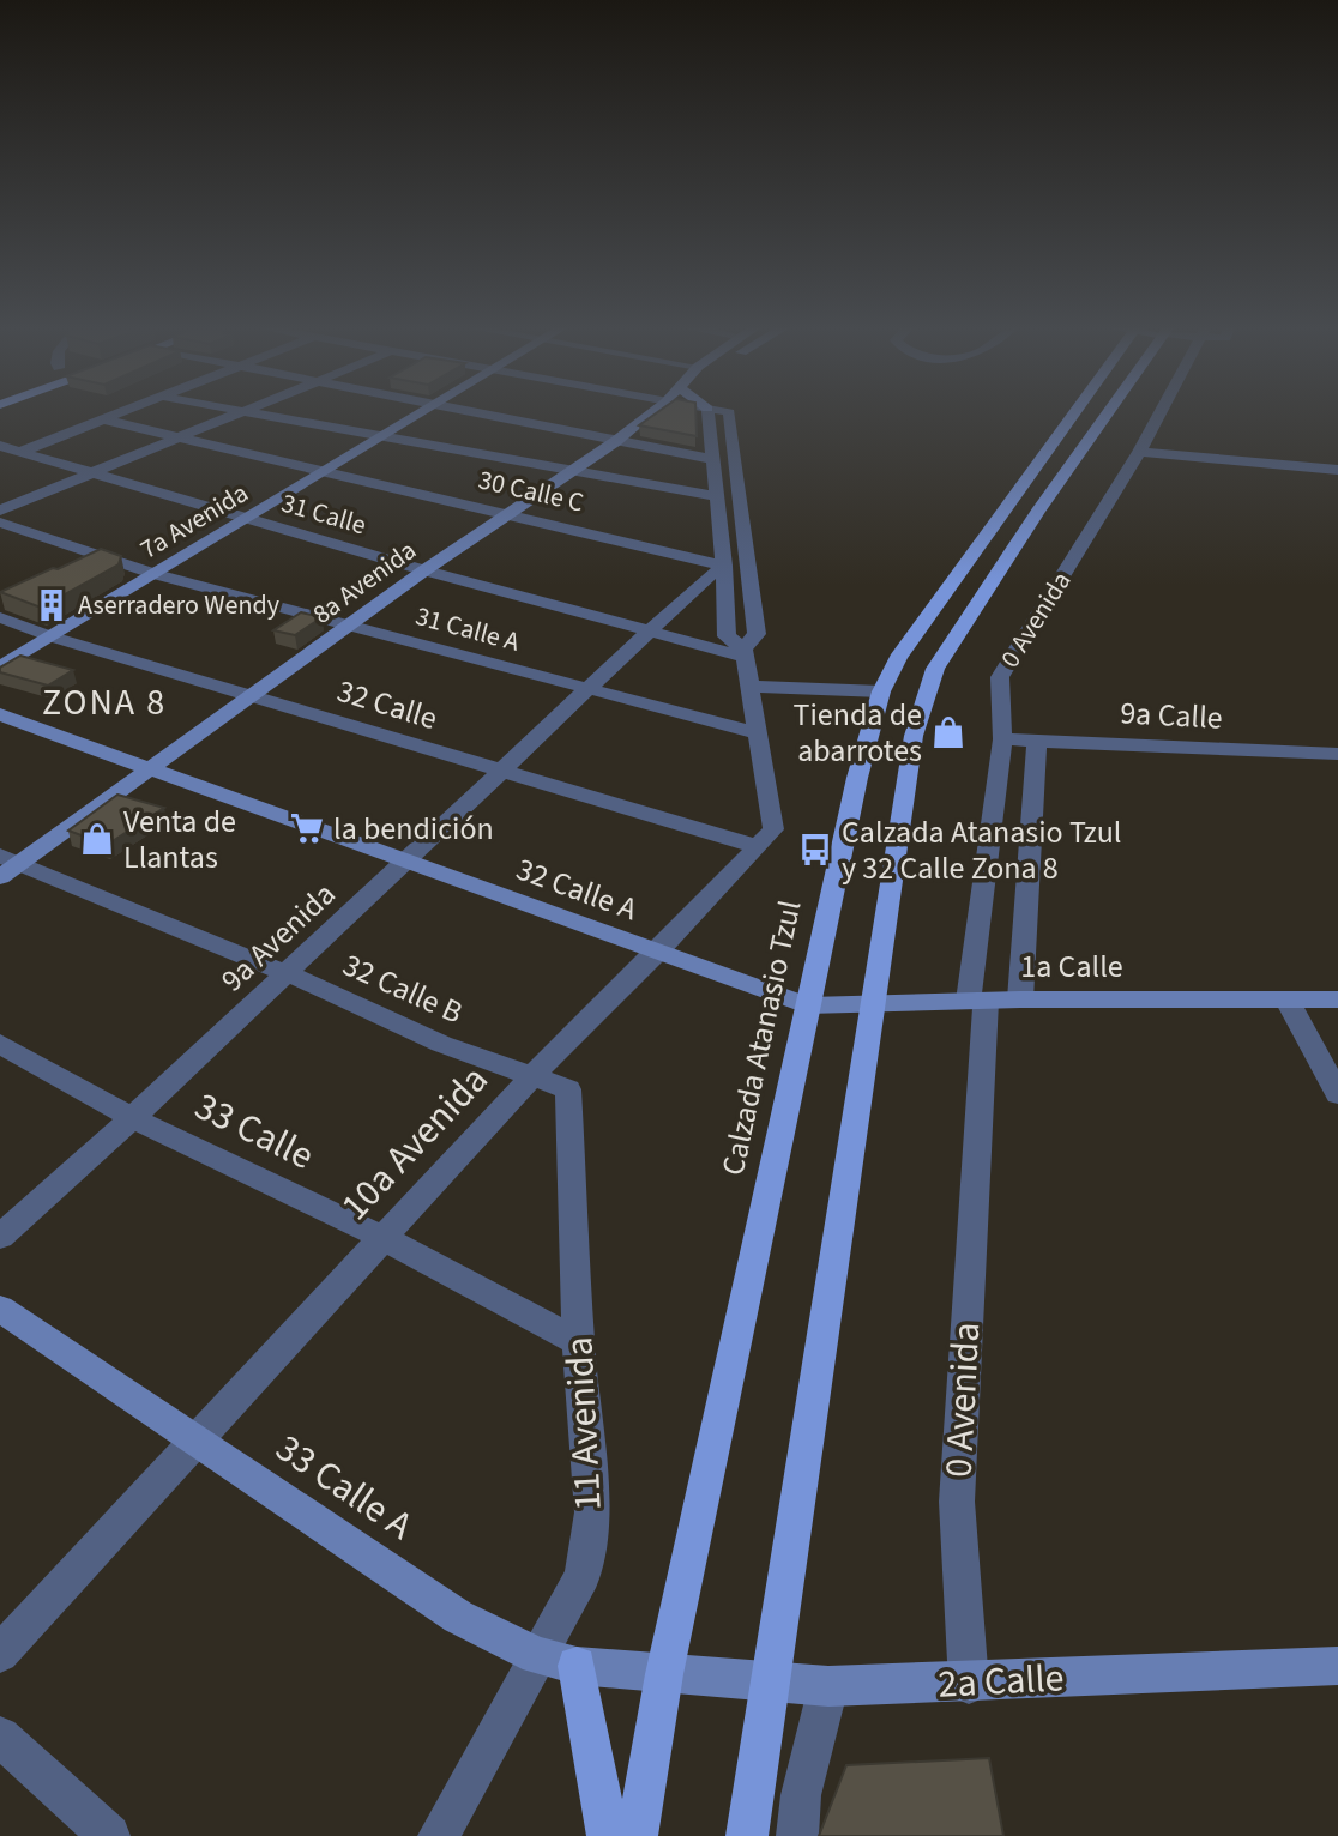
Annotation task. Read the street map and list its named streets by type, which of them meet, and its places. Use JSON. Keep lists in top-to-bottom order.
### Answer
{
  "streets": {
    "main road": [
      "7a Avenida",
      "8a Avenida",
      "32 Calle A",
      "1a Calle",
      "Calzada Atanasio Tzul",
      "33 Calle A",
      "2a Calle"
    ],
    "street": [
      "30 Calle C",
      "31 Calle",
      "0 Avenida",
      "31 Calle A",
      "32 Calle",
      "9a Calle",
      "9a Avenida",
      "32 Calle B",
      "33 Calle",
      "10a Avenida",
      "11 Avenida"
    ]
  },
  "crossings": [
    ["30 Calle C", "7a Avenida"],
    ["30 Calle C", "8a Avenida"],
    ["30 Calle C", "9a Avenida"],
    ["31 Calle", "7a Avenida"],
    ["31 Calle", "8a Avenida"],
    ["31 Calle", "9a Avenida"],
    ["7a Avenida", "31 Calle A"],
    ["7a Avenida", "32 Calle"],
    ["8a Avenida", "31 Calle A"],
    ["8a Avenida", "32 Calle"],
    ["8a Avenida", "32 Calle A"],
    ["8a Avenida", "32 Calle B"],
    ["0 Avenida", "9a Calle"],
    ["0 Avenida", "1a Calle"],
    ["0 Avenida", "2a Calle"],
    ["31 Calle A", "9a Avenida"],
    ["32 Calle", "9a Avenida"],
    ["32 Calle", "10a Avenida"],
    ["32 Calle A", "9a Avenida"],
    ["32 Calle A", "1a Calle"],
    ["32 Calle A", "Calzada Atanasio Tzul"],
    ["32 Calle A", "10a Avenida"],
    ["9a Avenida", "32 Calle B"],
    ["9a Avenida", "33 Calle"],
    ["1a Calle", "Calzada Atanasio Tzul"],
    ["32 Calle B", "10a Avenida"],
    ["32 Calle B", "11 Avenida"],
    ["Calzada Atanasio Tzul", "33 Calle A"],
    ["Calzada Atanasio Tzul", "2a Calle"],
    ["33 Calle", "10a Avenida"],
    ["33 Calle", "11 Avenida"],
    ["10a Avenida", "33 Calle A"],
    ["11 Avenida", "33 Calle A"],
    ["33 Calle A", "2a Calle"]
  ],
  "districts": ["ZONA 8"],
  "places": {
    "building": ["Aserradero Wendy"],
    "shop": ["Tienda de abarrotes", "Venta de Llantas"],
    "supermarket": ["la bendición"],
    "bus stop": ["Calzada Atanasio Tzul y 32 Calle Zona 8"]
  }
}
